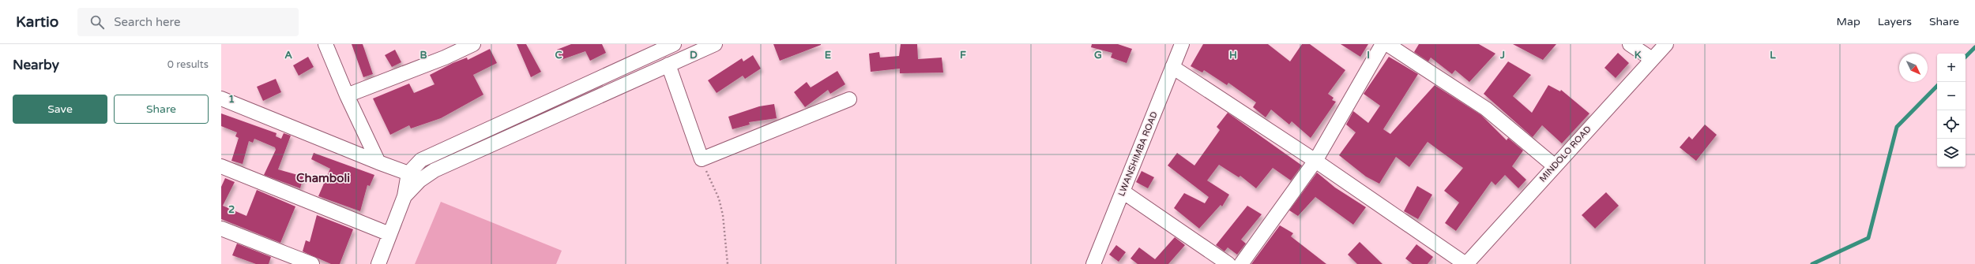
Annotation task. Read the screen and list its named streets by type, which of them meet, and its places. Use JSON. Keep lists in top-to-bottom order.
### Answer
{
  "streets": {
    "street": ["LWANSHIMBA ROAD", "MINDOLO ROAD"]
  },
  "districts": ["Chamboli"],
  "north": "bottom right",
  "page": {
    "header": "Kartio",
    "search": "Search here",
    "nav": ["Map", "Layers", "Share"],
    "heading": ["Nearby", "0 results"],
    "map_buttons": ["+", "−"],
    "buttons": ["Save", "Share"]
  },
  "grid": {
    "columns": [
      "A",
      "B",
      "C",
      "D",
      "E",
      "F",
      "G",
      "H",
      "I",
      "J",
      "K",
      "L"
    ],
    "rows": ["1", "2"]
  }
}
